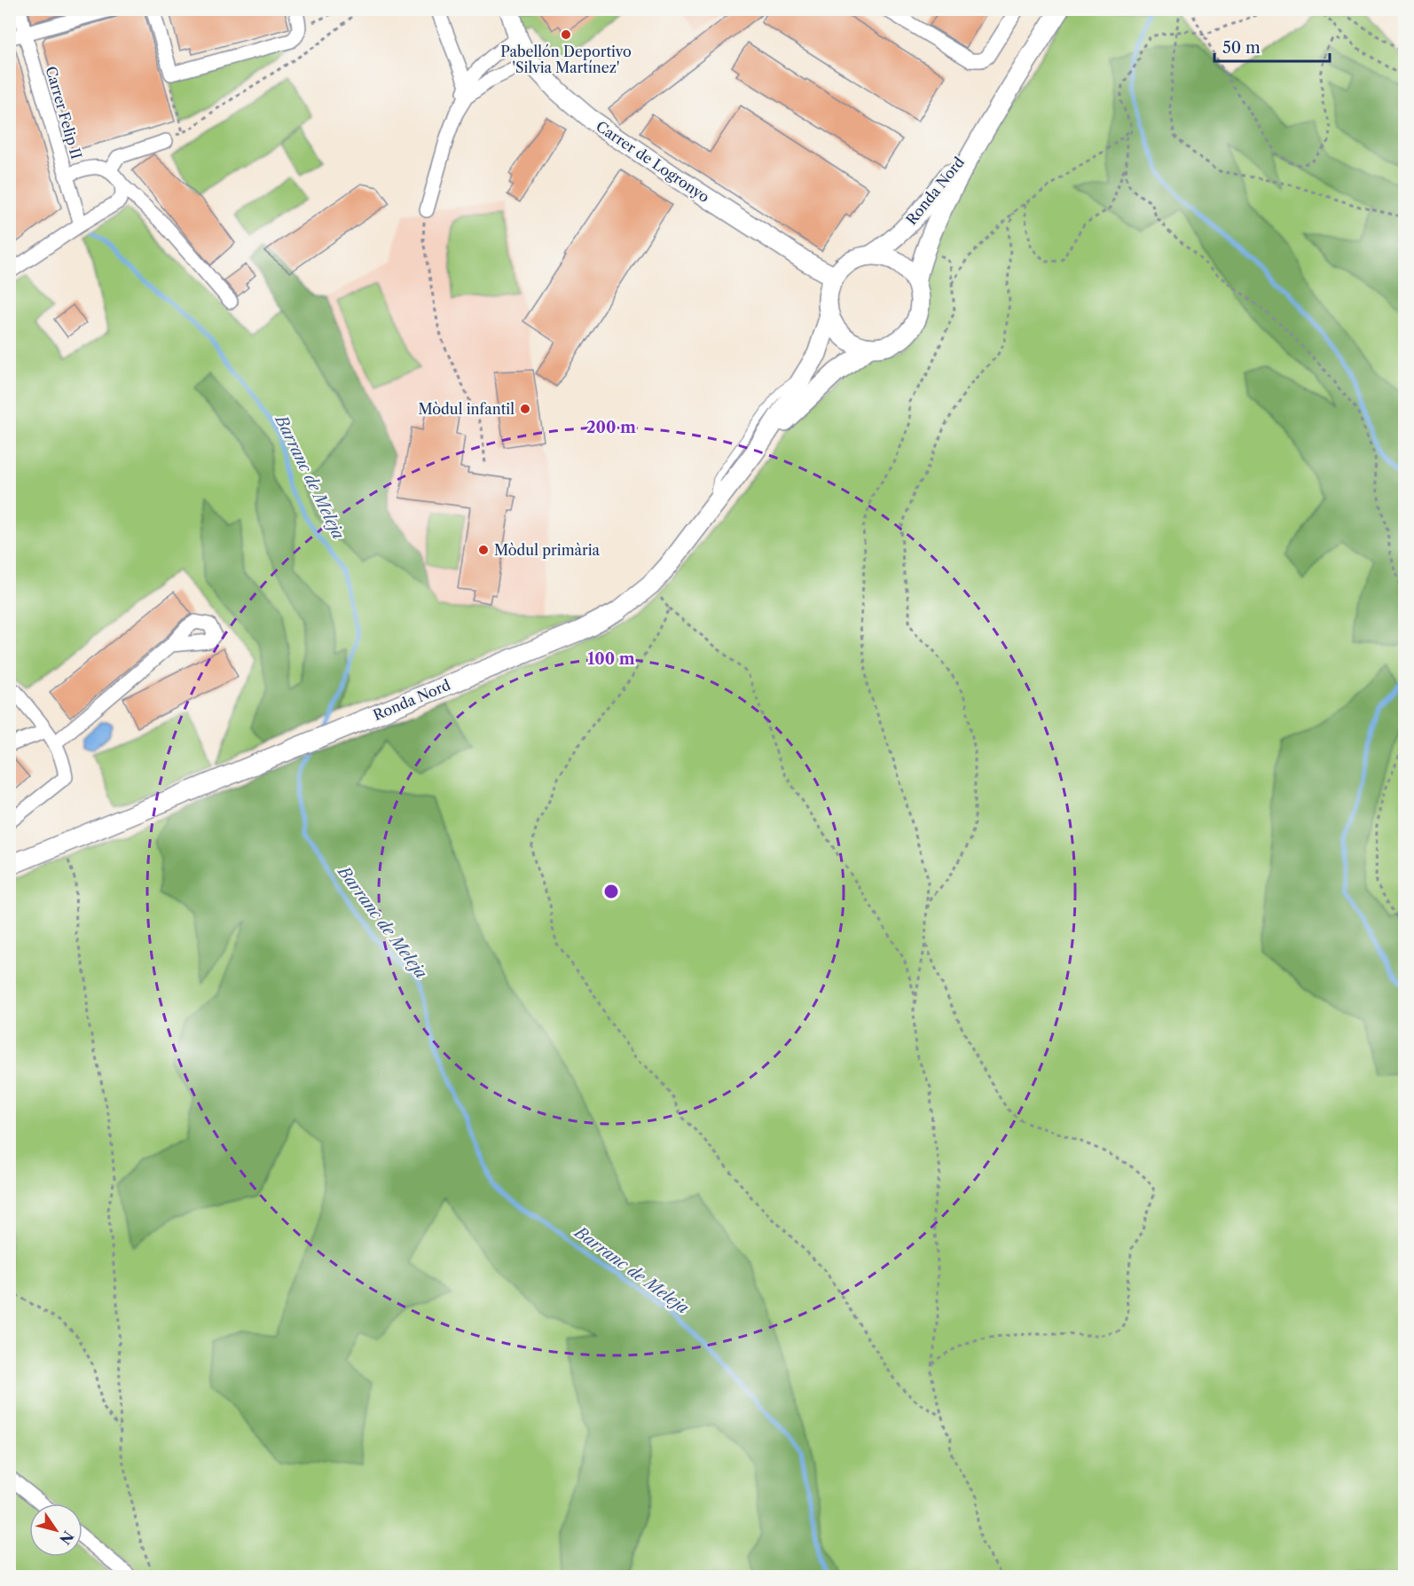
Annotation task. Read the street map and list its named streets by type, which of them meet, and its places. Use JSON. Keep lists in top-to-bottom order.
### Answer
{
  "streets": {
    "main road": ["Carrer de Logronyo", "Ronda Nord"],
    "street": ["Carrer Felip II"]
  },
  "crossings": [
    ["Carrer de Logronyo", "Ronda Nord"]
  ],
  "water": ["Barranc de Meleja"],
  "places": ["Pabellón Deportivo 'Silvia Martínez'", "Mòdul infantil", "Mòdul primària"],
  "scale_bar": "50 m",
  "north": "bottom right",
  "rings": ["200 m", "100 m"]
}
